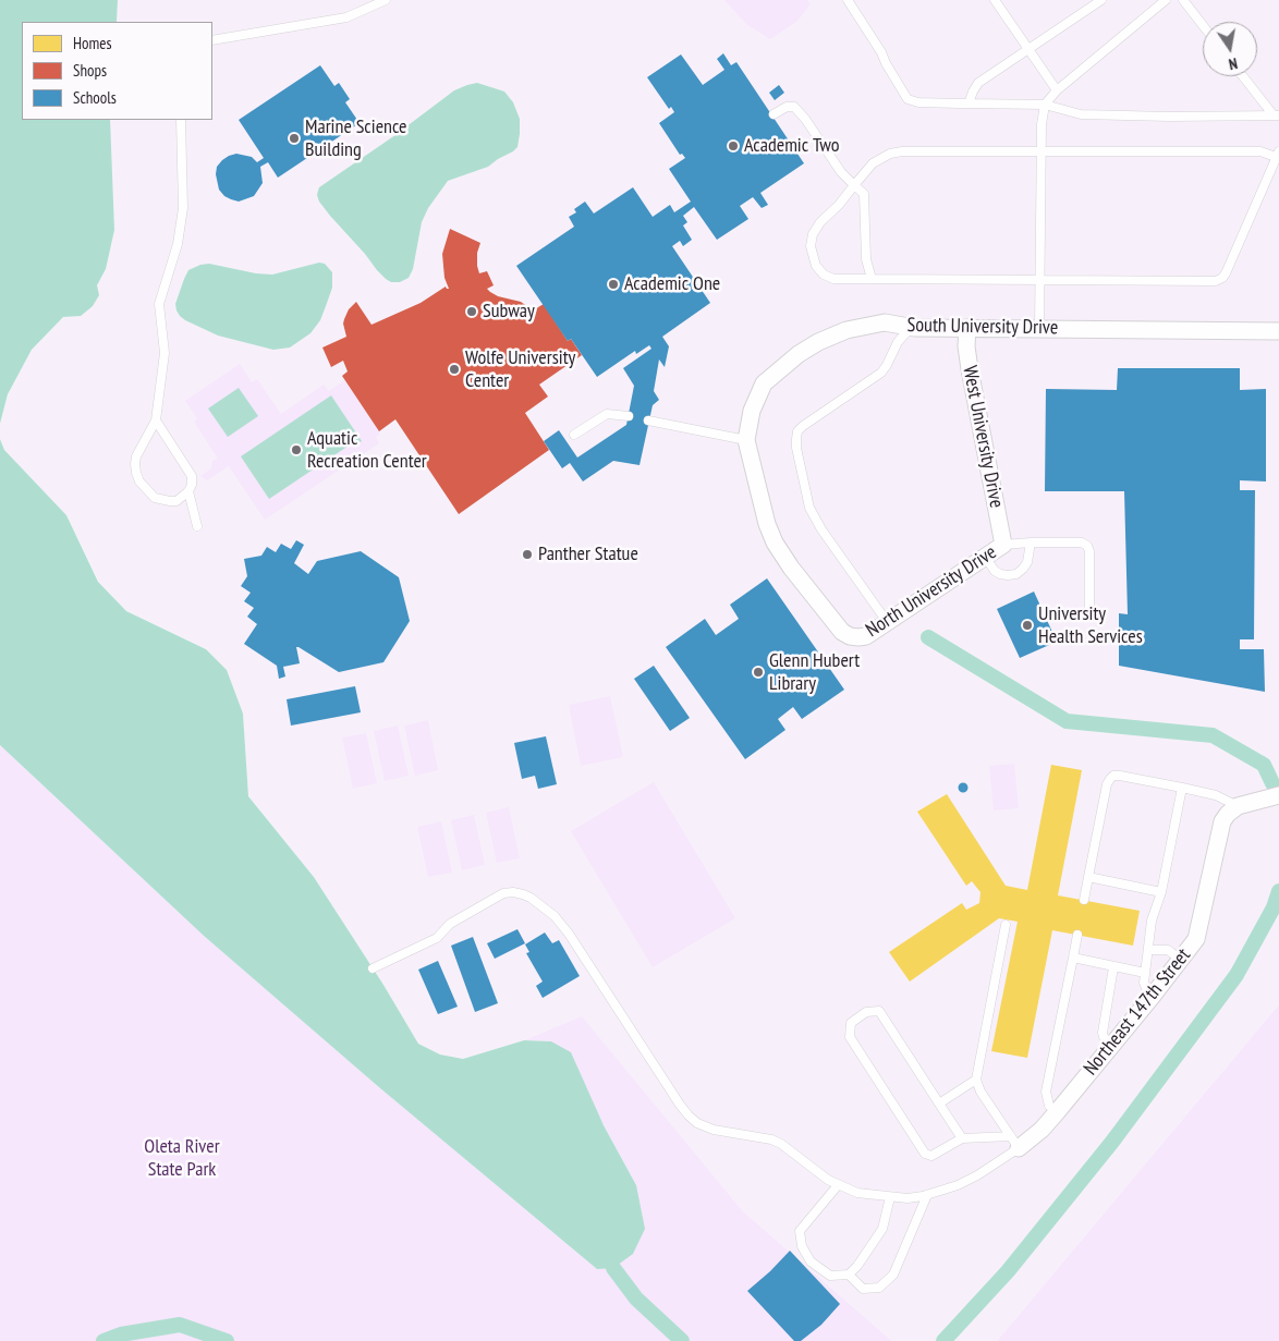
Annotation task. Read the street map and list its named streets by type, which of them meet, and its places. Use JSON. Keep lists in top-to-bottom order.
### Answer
{
  "streets": {
    "street": [
      "South University Drive",
      "West University Drive",
      "North University Drive",
      "Northeast 147th Street"
    ]
  },
  "crossings": [
    ["South University Drive", "West University Drive"],
    ["South University Drive", "North University Drive"],
    ["West University Drive", "North University Drive"]
  ],
  "parks": ["Oleta River State Park"],
  "places": [
    "Marine Science Building",
    "Academic Two",
    "Academic One",
    "Subway",
    "Wolfe University Center",
    "Aquatic Recreation Center",
    "Panther Statue",
    "University Health Services",
    "Glenn Hubert Library"
  ],
  "legend": ["Homes", "Shops", "Schools"],
  "north": "bottom"
}
